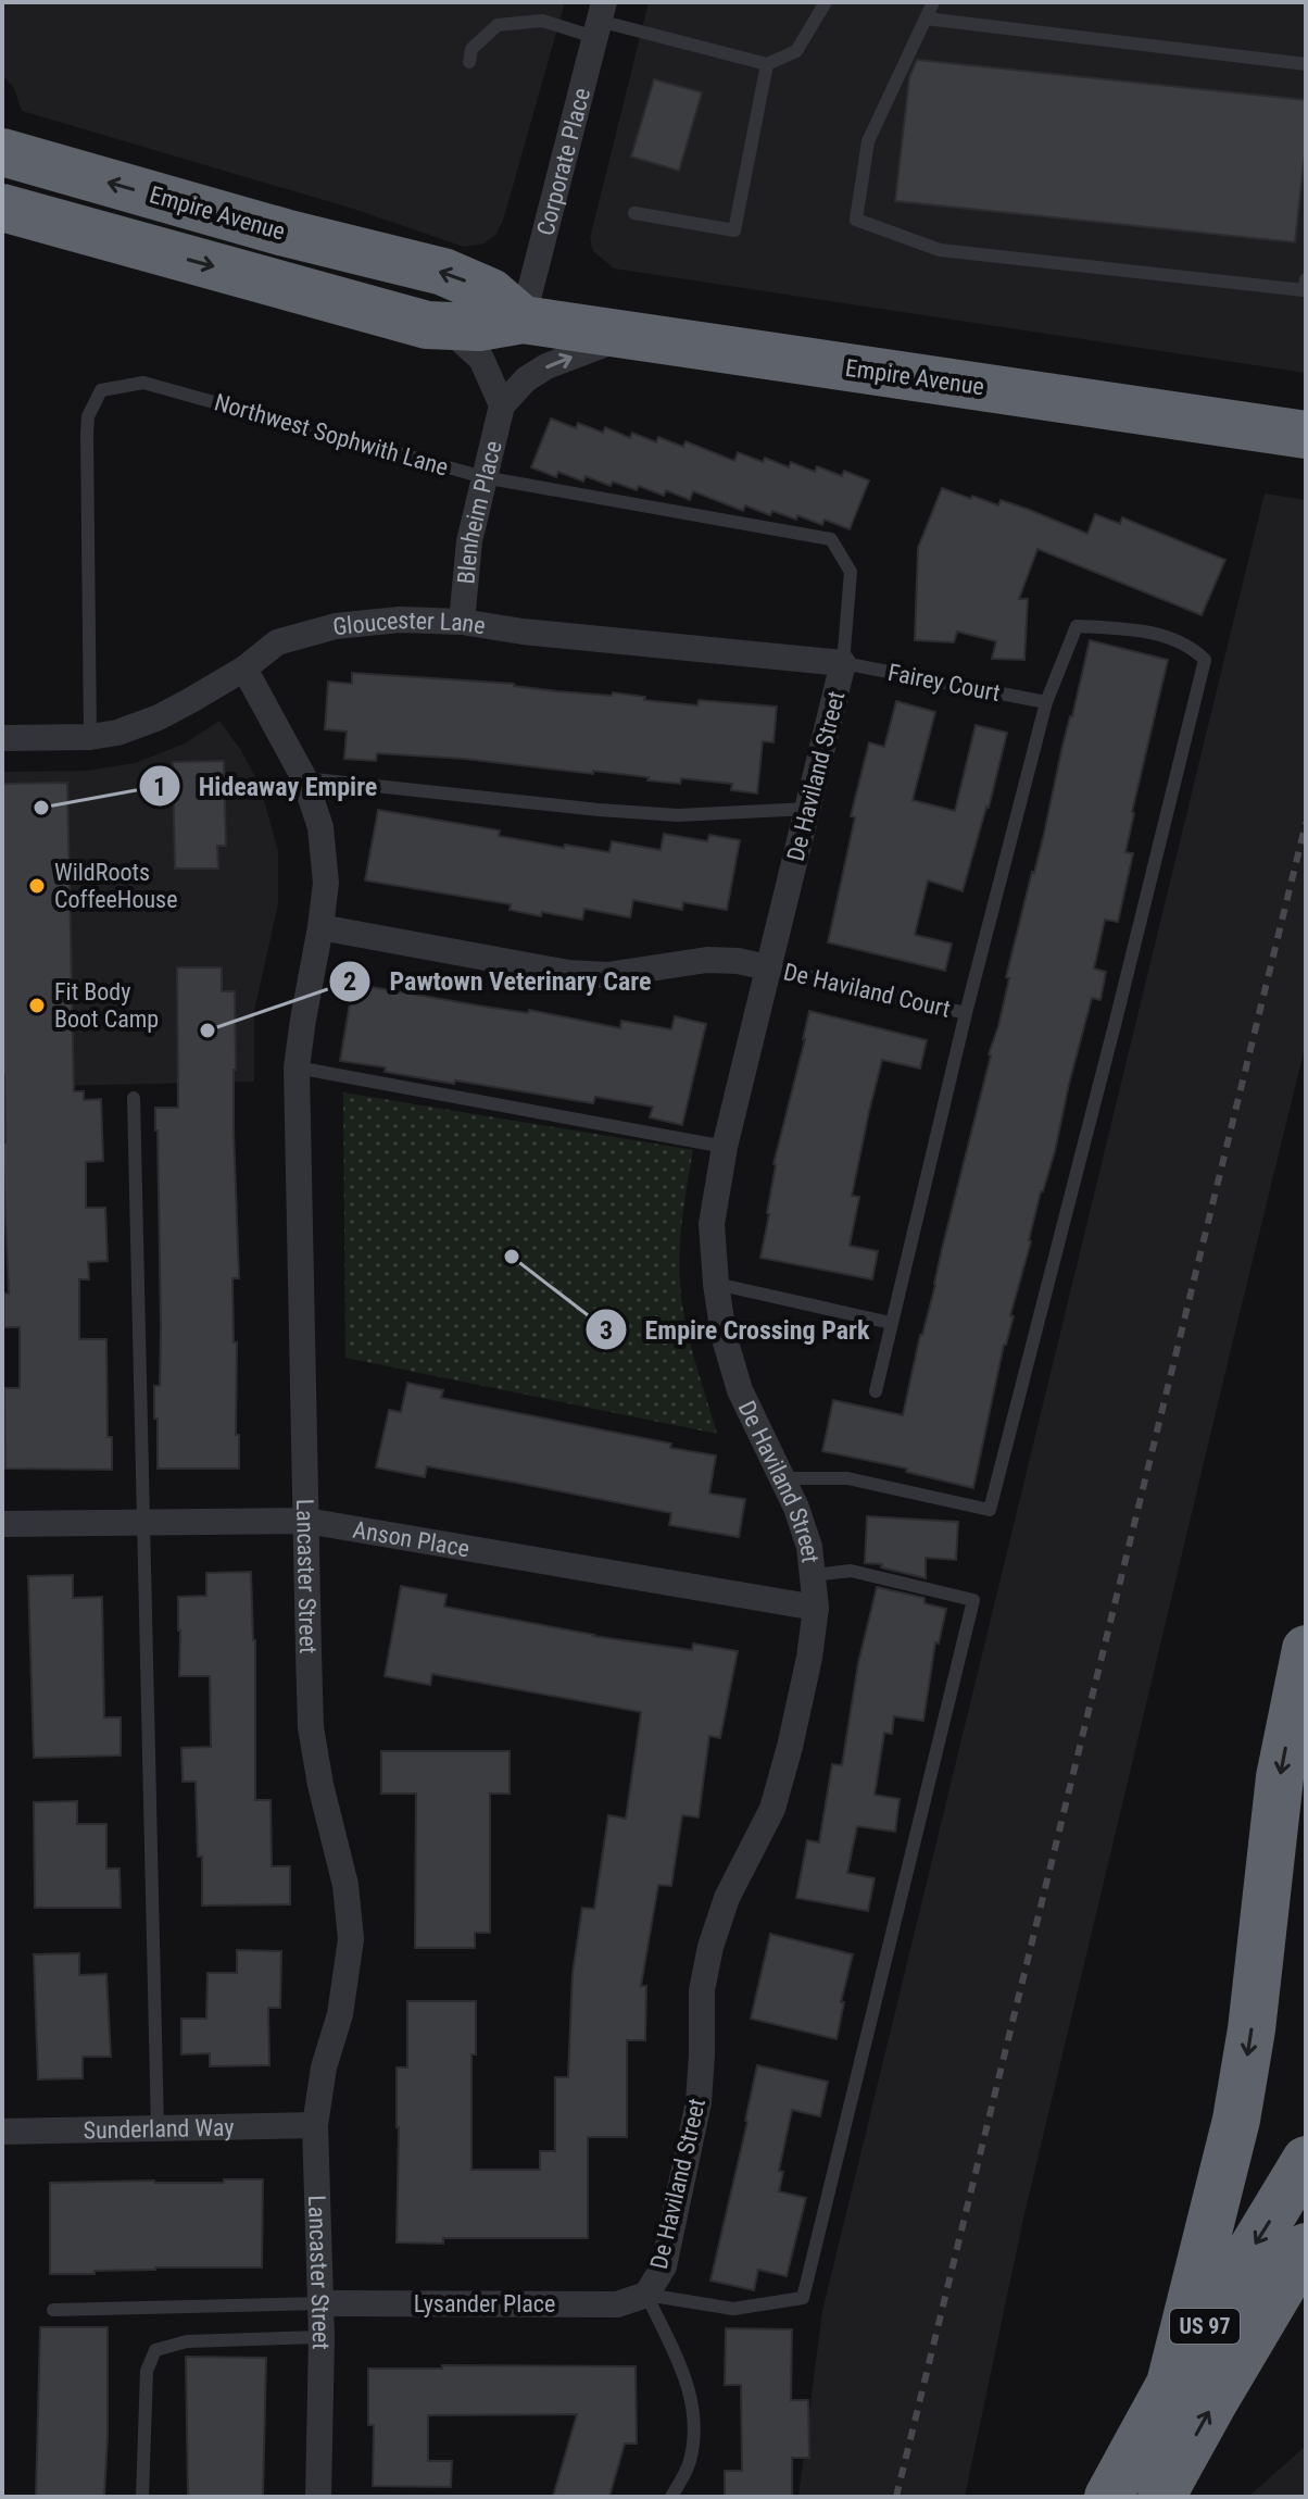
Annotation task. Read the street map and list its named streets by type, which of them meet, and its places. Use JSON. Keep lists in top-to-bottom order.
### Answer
{
  "streets": {
    "highway": ["Empire Avenue", "US 97"],
    "street": [
      "Corporate Place",
      "Blenheim Place",
      "Gloucester Lane",
      "De Haviland Street",
      "Anson Place",
      "Lancaster Street",
      "Sunderland Way",
      "Lysander Place"
    ],
    "lane": ["Northwest Sophwith Lane", "Fairey Court", "De Haviland Court"]
  },
  "crossings": [
    ["Corporate Place", "Empire Avenue"],
    ["Northwest Sophwith Lane", "Blenheim Place"],
    ["Northwest Sophwith Lane", "Gloucester Lane"],
    ["Northwest Sophwith Lane", "Fairey Court"],
    ["Northwest Sophwith Lane", "De Haviland Street"],
    ["Blenheim Place", "Gloucester Lane"],
    ["Gloucester Lane", "Fairey Court"],
    ["Gloucester Lane", "De Haviland Street"],
    ["Gloucester Lane", "Lancaster Street"],
    ["Fairey Court", "De Haviland Street"],
    ["De Haviland Street", "De Haviland Court"],
    ["De Haviland Street", "Anson Place"],
    ["De Haviland Street", "Lysander Place"],
    ["Anson Place", "Lancaster Street"],
    ["Lancaster Street", "Sunderland Way"],
    ["Lancaster Street", "Lysander Place"]
  ],
  "places": [
    "Hideaway Empire",
    "WildRoots CoffeeHouse",
    "Fit Body Boot Camp",
    "Pawtown Veterinary Care",
    "Empire Crossing Park"
  ]
}
